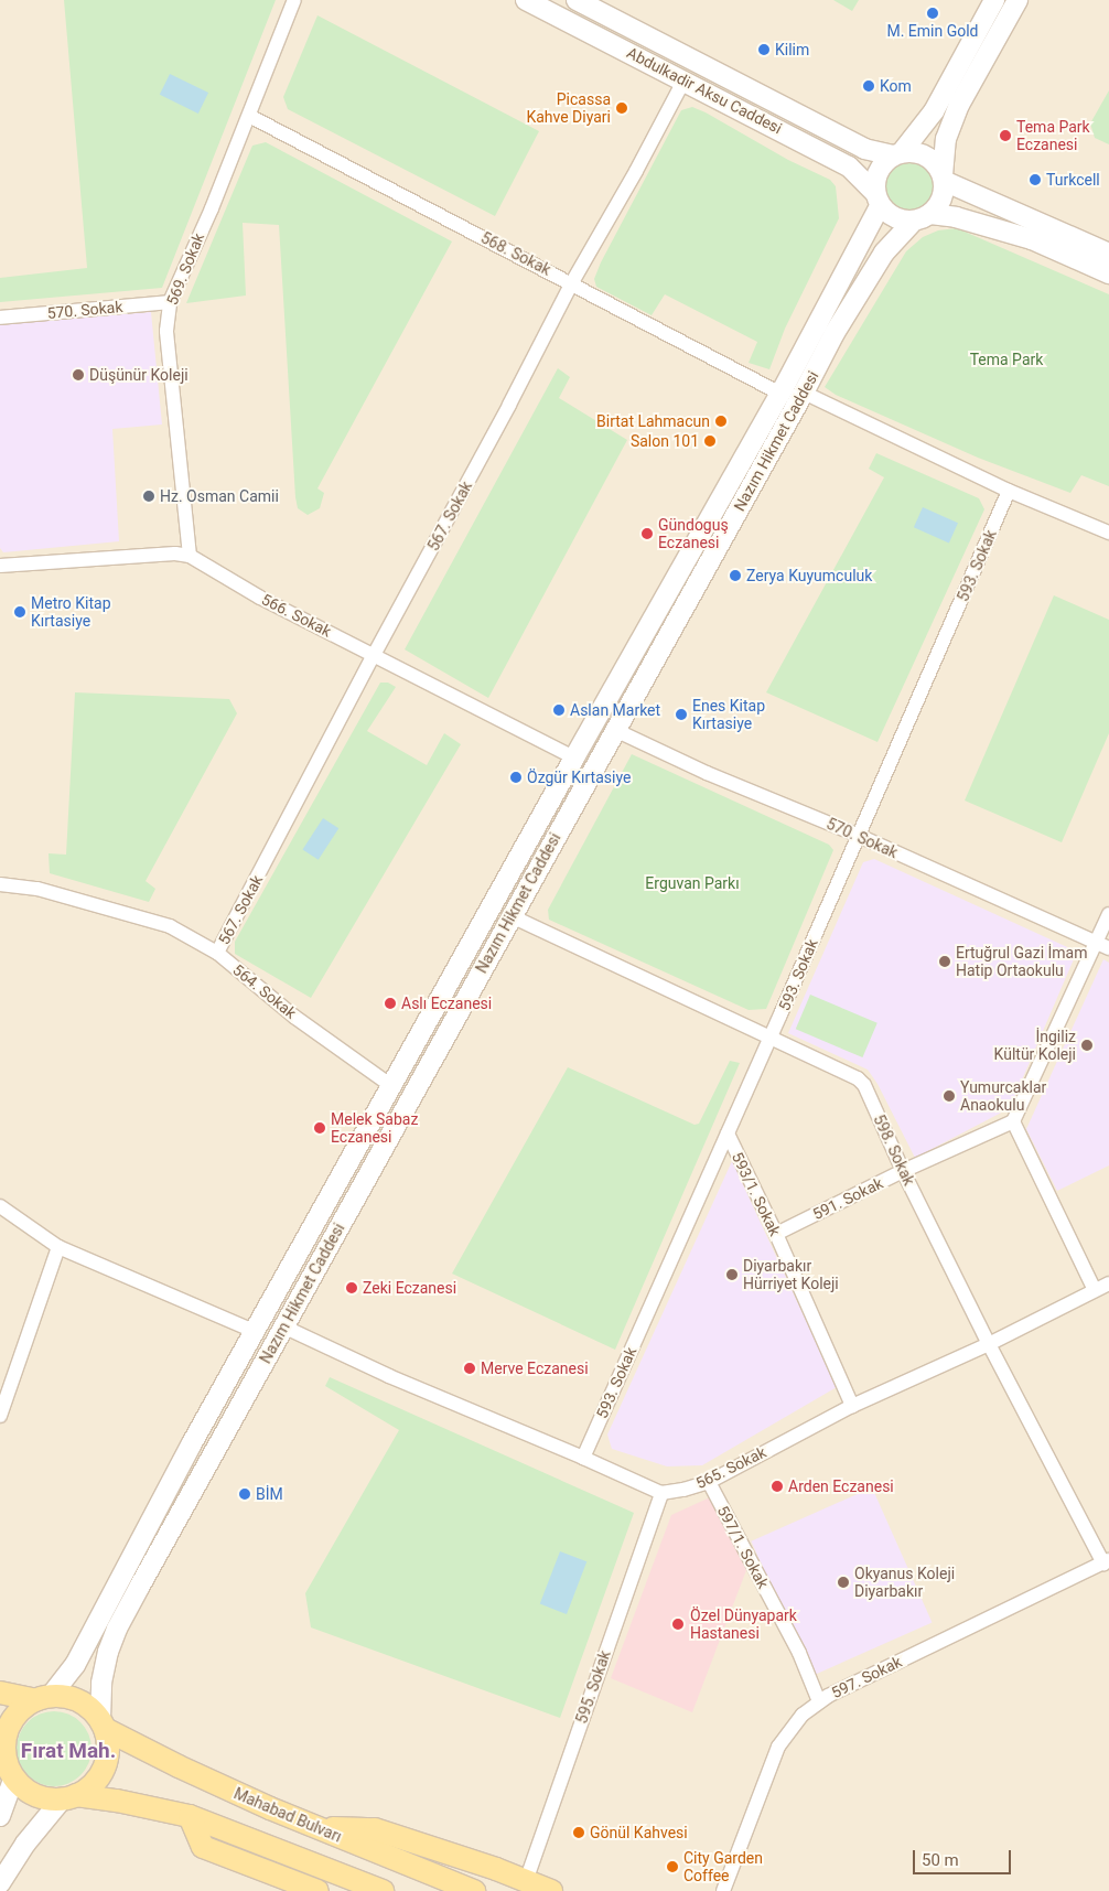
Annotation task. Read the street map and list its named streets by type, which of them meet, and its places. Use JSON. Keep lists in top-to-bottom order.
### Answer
{
  "streets": {
    "main road": ["Abdulkadir Aksu Caddesi", "Nazım Hikmet Caddesi", "Mahabad Bulvarı"],
    "street": [
      "568. Sokak",
      "569. Sokak",
      "570. Sokak",
      "567. Sokak",
      "593. Sokak",
      "566. Sokak",
      "564. Sokak",
      "598. Sokak",
      "593/1. Sokak",
      "591. Sokak",
      "565. Sokak",
      "597/1. Sokak",
      "597. Sokak",
      "595. Sokak"
    ]
  },
  "crossings": [
    ["Abdulkadir Aksu Caddesi", "Nazım Hikmet Caddesi"],
    ["Abdulkadir Aksu Caddesi", "567. Sokak"],
    ["568. Sokak", "569. Sokak"],
    ["568. Sokak", "Nazım Hikmet Caddesi"],
    ["568. Sokak", "567. Sokak"],
    ["569. Sokak", "570. Sokak"],
    ["569. Sokak", "566. Sokak"],
    ["570. Sokak", "Nazım Hikmet Caddesi"],
    ["570. Sokak", "593. Sokak"],
    ["Nazım Hikmet Caddesi", "566. Sokak"],
    ["Nazım Hikmet Caddesi", "564. Sokak"],
    ["Nazım Hikmet Caddesi", "598. Sokak"],
    ["Nazım Hikmet Caddesi", "Mahabad Bulvarı"],
    ["567. Sokak", "566. Sokak"],
    ["567. Sokak", "564. Sokak"],
    ["593. Sokak", "598. Sokak"],
    ["593. Sokak", "593/1. Sokak"],
    ["598. Sokak", "591. Sokak"],
    ["598. Sokak", "565. Sokak"],
    ["598. Sokak", "597. Sokak"],
    ["593/1. Sokak", "591. Sokak"],
    ["593/1. Sokak", "565. Sokak"],
    ["565. Sokak", "597/1. Sokak"],
    ["565. Sokak", "595. Sokak"],
    ["597/1. Sokak", "597. Sokak"]
  ],
  "districts": ["Fırat Mah."],
  "parks": ["Tema Park", "Erguvan Parkı"],
  "places": [
    "M. Emin Gold",
    "Kilim",
    "Kom",
    "Picassa Kahve Diyari",
    "Tema Park Eczanesi",
    "Turkcell",
    "Düşünür Koleji",
    "Birtat Lahmacun",
    "Salon 101",
    "Hz. Osman Camii",
    "Gündoguş Eczanesi",
    "Zerya Kuyumculuk",
    "Metro Kitap Kırtasiye",
    "Aslan Market",
    "Enes Kitap Kırtasiye",
    "Özgür Kırtasiye",
    "Ertuğrul Gazi İmam Hatip Ortaokulu",
    "Aslı Eczanesi",
    "İngiliz Kültür Koleji",
    "Yumurcaklar Anaokulu",
    "Melek Sabaz Eczanesi",
    "Diyarbakır Hürriyet Koleji",
    "Zeki Eczanesi",
    "Merve Eczanesi",
    "Arden Eczanesi",
    "BİM",
    "Okyanus Koleji Diyarbakır",
    "Özel Dünyapark Hastanesi",
    "Gönül Kahvesi",
    "City Garden Coffee"
  ],
  "scale_bar": "50 m"
}
